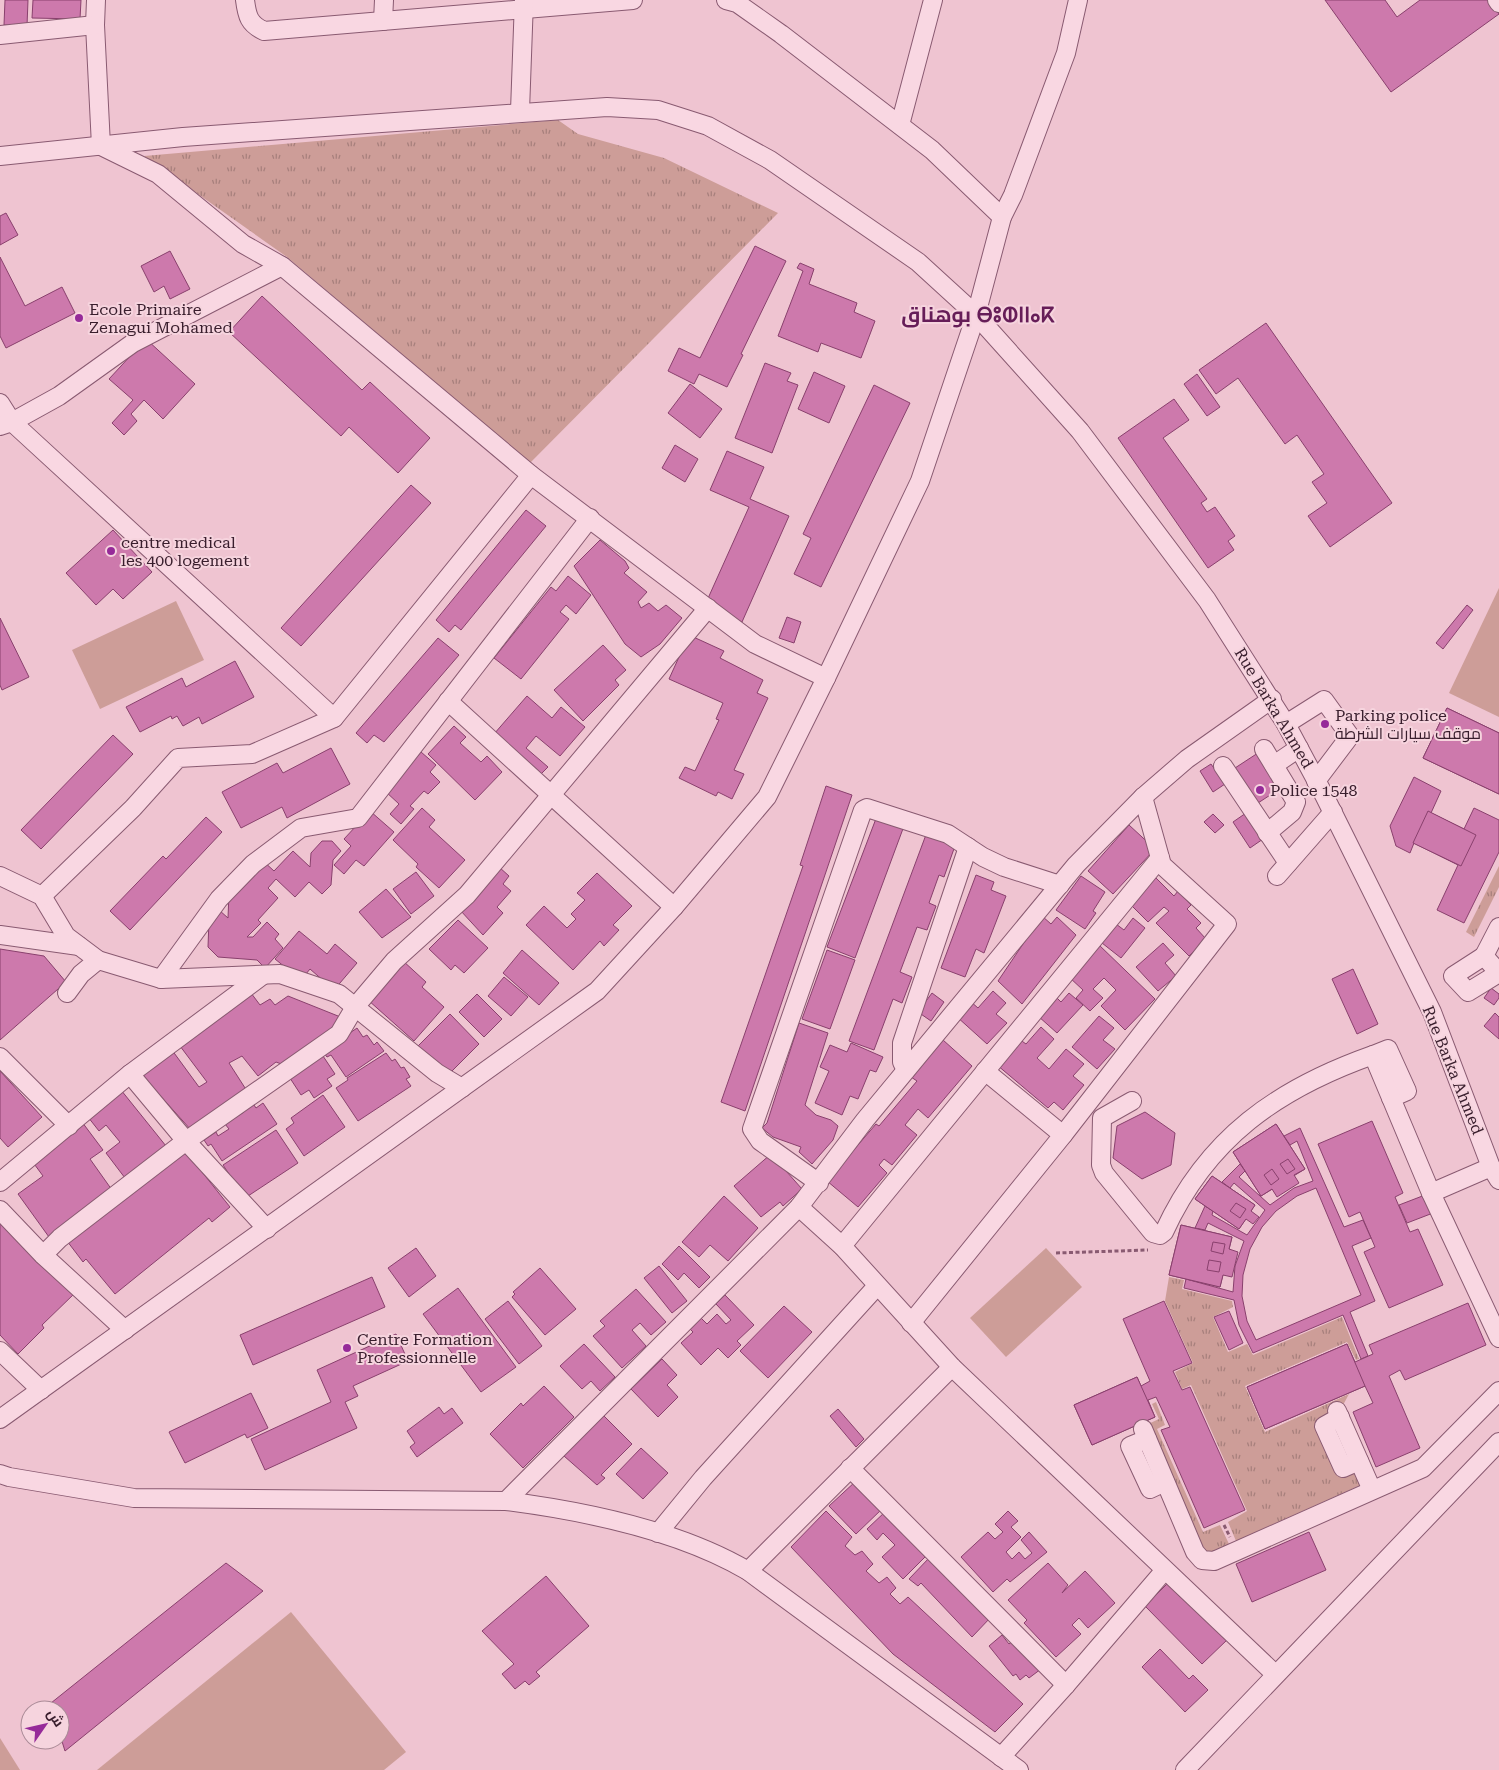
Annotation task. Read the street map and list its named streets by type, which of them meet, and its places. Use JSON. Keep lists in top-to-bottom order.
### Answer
{
  "streets": {
    "street": ["Rue Barka Ahmed"]
  },
  "districts": ["بوهناق ⴱⵓⵀⵏⵏⴰⴽ"],
  "places": [
    "Ecole Primaire Zenagui Mohamed",
    "centre medical les 400 logement",
    "Parking police موقف سيارات الشرطة",
    "Police 1548",
    "Centre Formation Professionnelle"
  ],
  "north": "top right"
}
